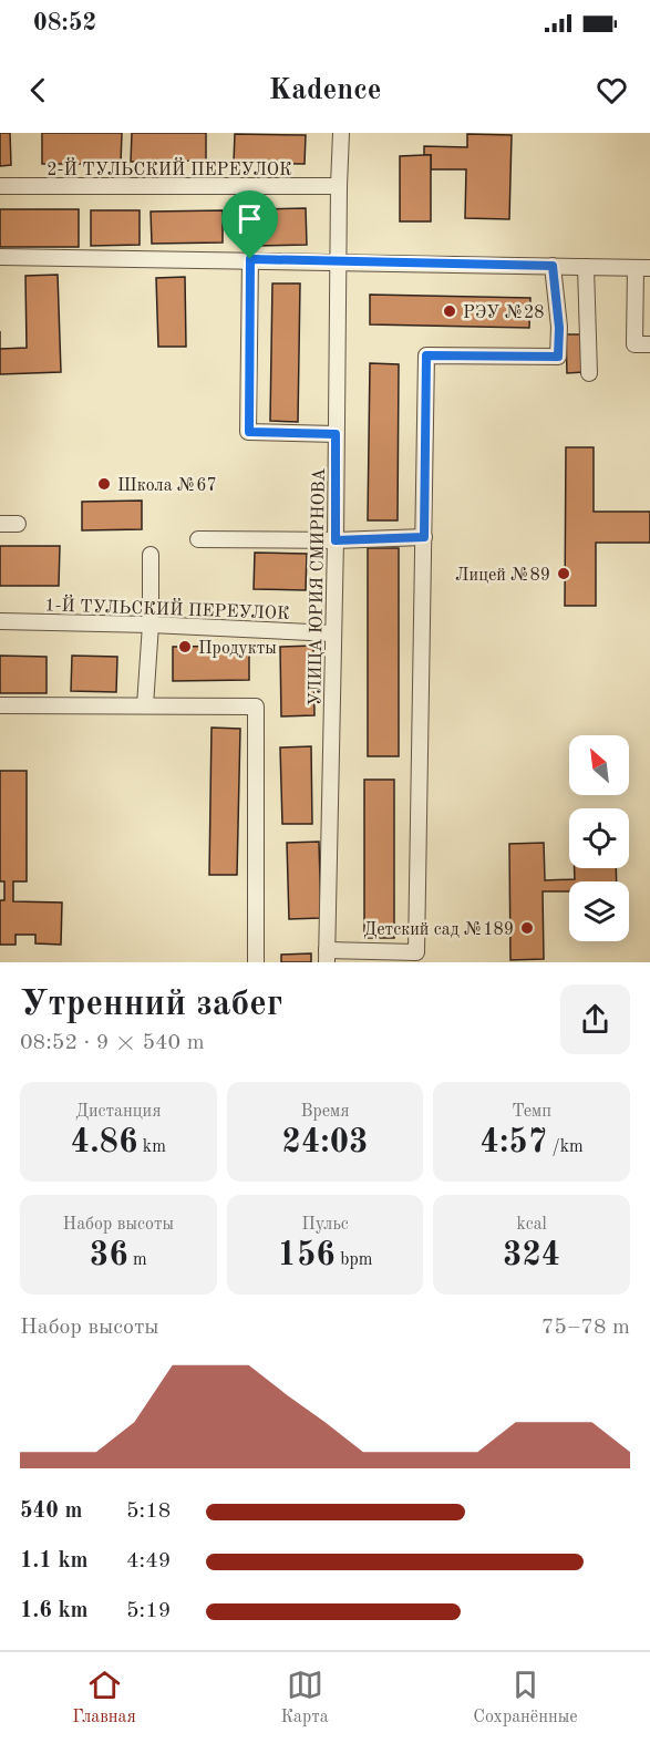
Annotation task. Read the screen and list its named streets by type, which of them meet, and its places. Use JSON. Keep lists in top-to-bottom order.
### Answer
{
  "streets": {
    "street": ["2-Й ТУЛЬСКИЙ ПЕРЕУЛОК", "УЛИЦА ЮРИЯ СМИРНОВА", "1-Й ТУЛЬСКИЙ ПЕРЕУЛОК"]
  },
  "crossings": [
    ["2-Й ТУЛЬСКИЙ ПЕРЕУЛОК", "УЛИЦА ЮРИЯ СМИРНОВА"],
    ["УЛИЦА ЮРИЯ СМИРНОВА", "1-Й ТУЛЬСКИЙ ПЕРЕУЛОК"]
  ],
  "places": [
    "РЭУ №28",
    "Школа №67",
    "Лицей №89",
    "Продукты",
    "Детский сад №189"
  ],
  "north": "top left",
  "page": {
    "status": "08:52",
    "header": "Kadence",
    "heading": ["Утренний забег", "08:52 · 9 × 540 m"],
    "stats": [
      ["Дистанция", "4.86 km"],
      ["Время", "24:03"],
      ["Темп", "4:57 /km"],
      ["Набор высоты", "36 m"],
      ["Пульс", "156 bpm"],
      ["kcal", "324"]
    ],
    "chart": ["Набор высоты", "75–78 m"],
    "list": [
      {
        "name": "540 m",
        "note": "5:18"
      },
      {
        "name": "1.1 km",
        "note": "4:49"
      },
      {
        "name": "1.6 km",
        "note": "5:19"
      }
    ],
    "tabs": ["Главная", "Карта", "Сохранённые"]
  }
}
